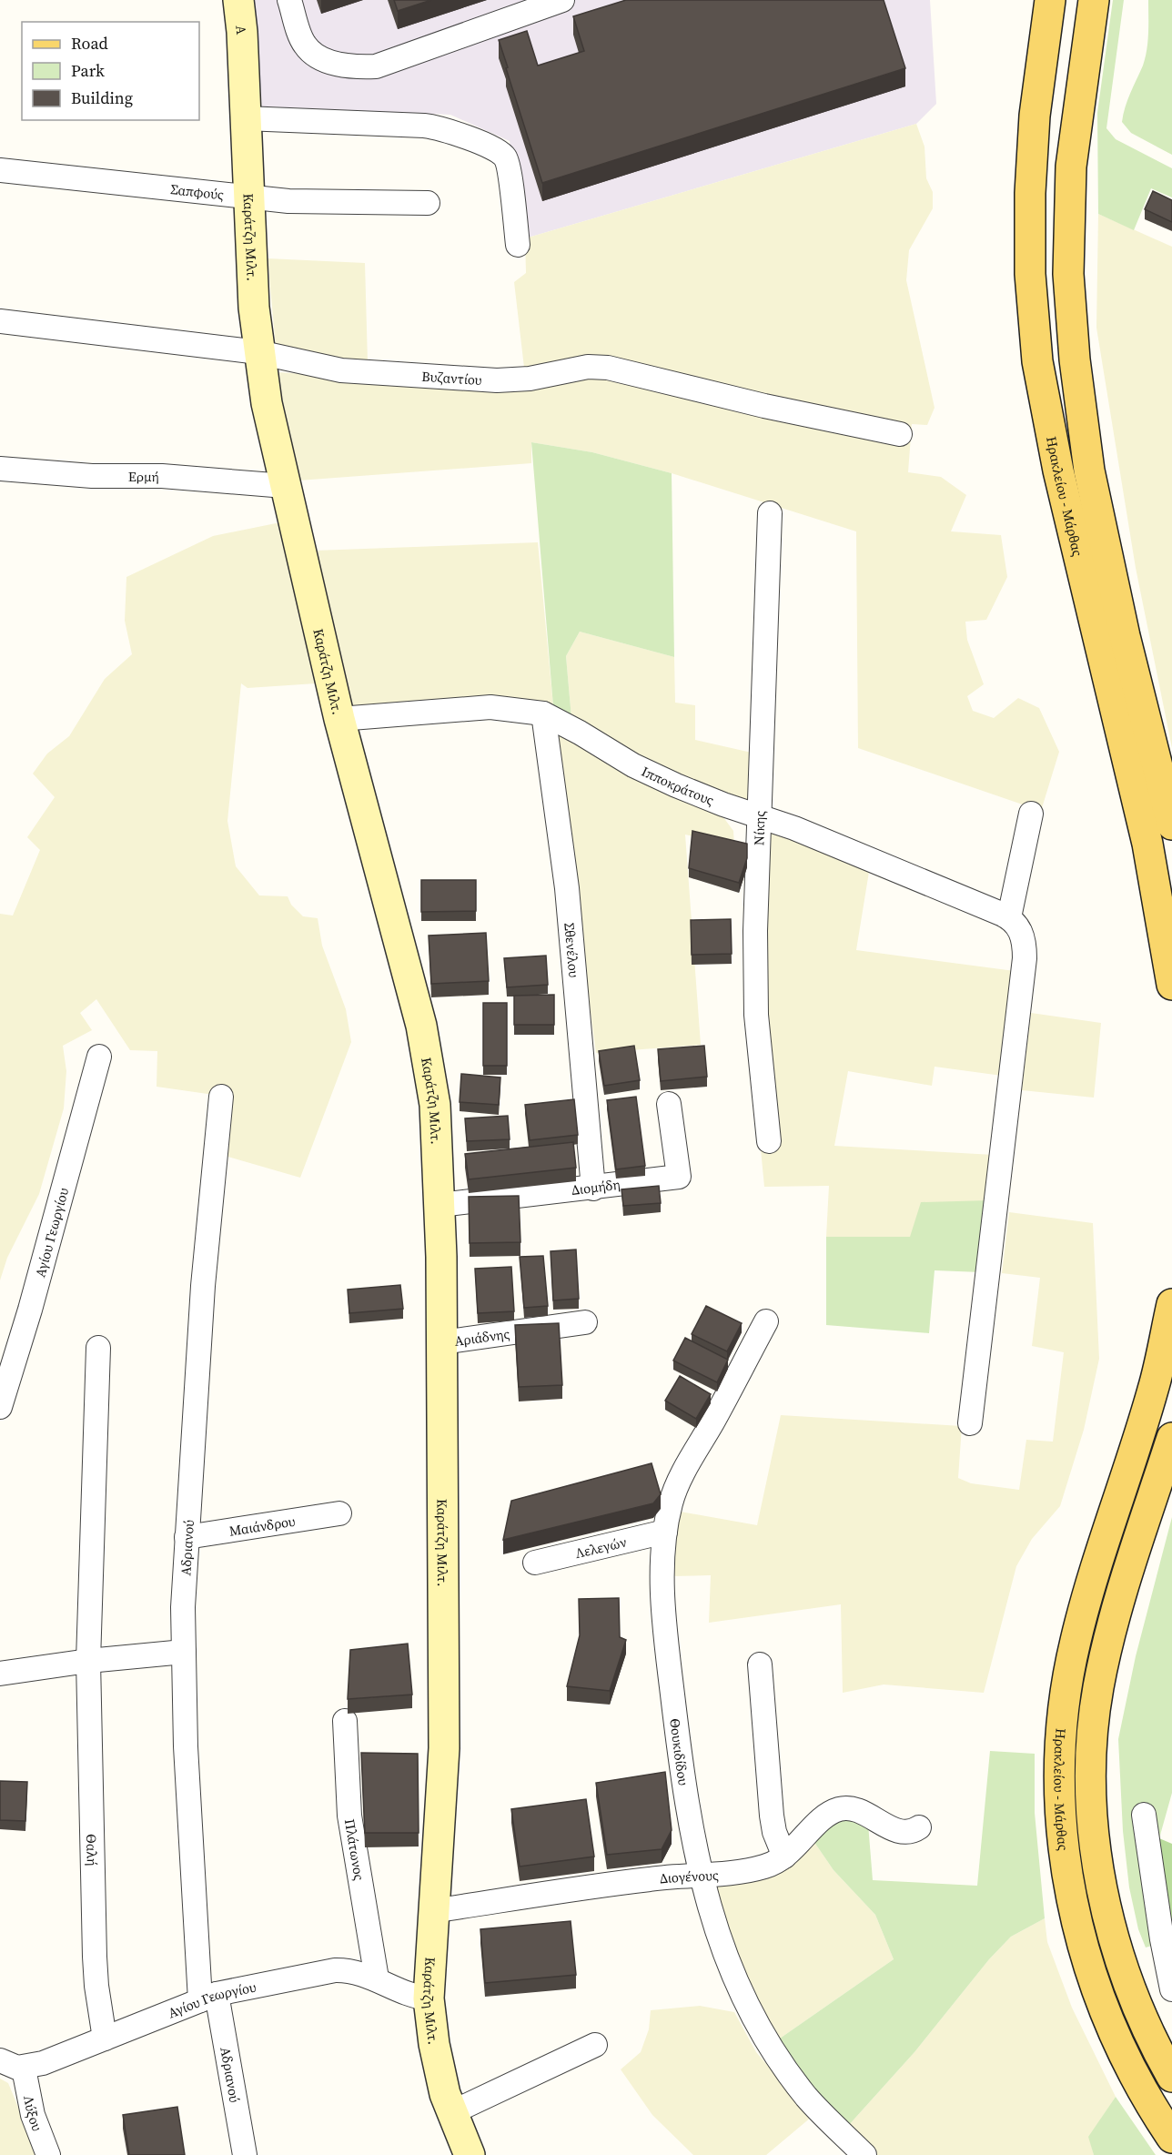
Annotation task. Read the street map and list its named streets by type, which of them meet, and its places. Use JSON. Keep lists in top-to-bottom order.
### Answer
{
  "streets": {
    "main road": ["Ηρακλείου - Μάρθας"],
    "street": [
      "Α",
      "Σαπφούς",
      "Καράτζη Μιλτ.",
      "Βυζαντίου",
      "Ερμή",
      "Ιπποκράτους",
      "Νίκης",
      "Σθενέλου",
      "Διομήδη",
      "Αγίου Γεωργίου",
      "Αριάδνης",
      "Μαιάνδρου",
      "Λελεγών",
      "Αδριανού",
      "Θουκιδίδου",
      "Θαλή",
      "Πλάτωνος",
      "Διογένους",
      "Λύξου"
    ]
  },
  "crossings": [
    ["Α", "Καράτζη Μιλτ."],
    ["Σαπφούς", "Καράτζη Μιλτ."],
    ["Καράτζη Μιλτ.", "Βυζαντίου"],
    ["Καράτζη Μιλτ.", "Ερμή"],
    ["Καράτζη Μιλτ.", "Ιπποκράτους"],
    ["Καράτζη Μιλτ.", "Διομήδη"],
    ["Καράτζη Μιλτ.", "Αγίου Γεωργίου"],
    ["Καράτζη Μιλτ.", "Αριάδνης"],
    ["Καράτζη Μιλτ.", "Διογένους"],
    ["Ιπποκράτους", "Νίκης"],
    ["Ιπποκράτους", "Σθενέλου"],
    ["Σθενέλου", "Διομήδη"],
    ["Αγίου Γεωργίου", "Αδριανού"],
    ["Αγίου Γεωργίου", "Θαλή"],
    ["Αγίου Γεωργίου", "Πλάτωνος"],
    ["Αγίου Γεωργίου", "Λύξου"],
    ["Μαιάνδρου", "Αδριανού"],
    ["Λελεγών", "Θουκιδίδου"],
    ["Θουκιδίδου", "Διογένους"]
  ],
  "legend": ["Road", "Park", "Building"]
}
